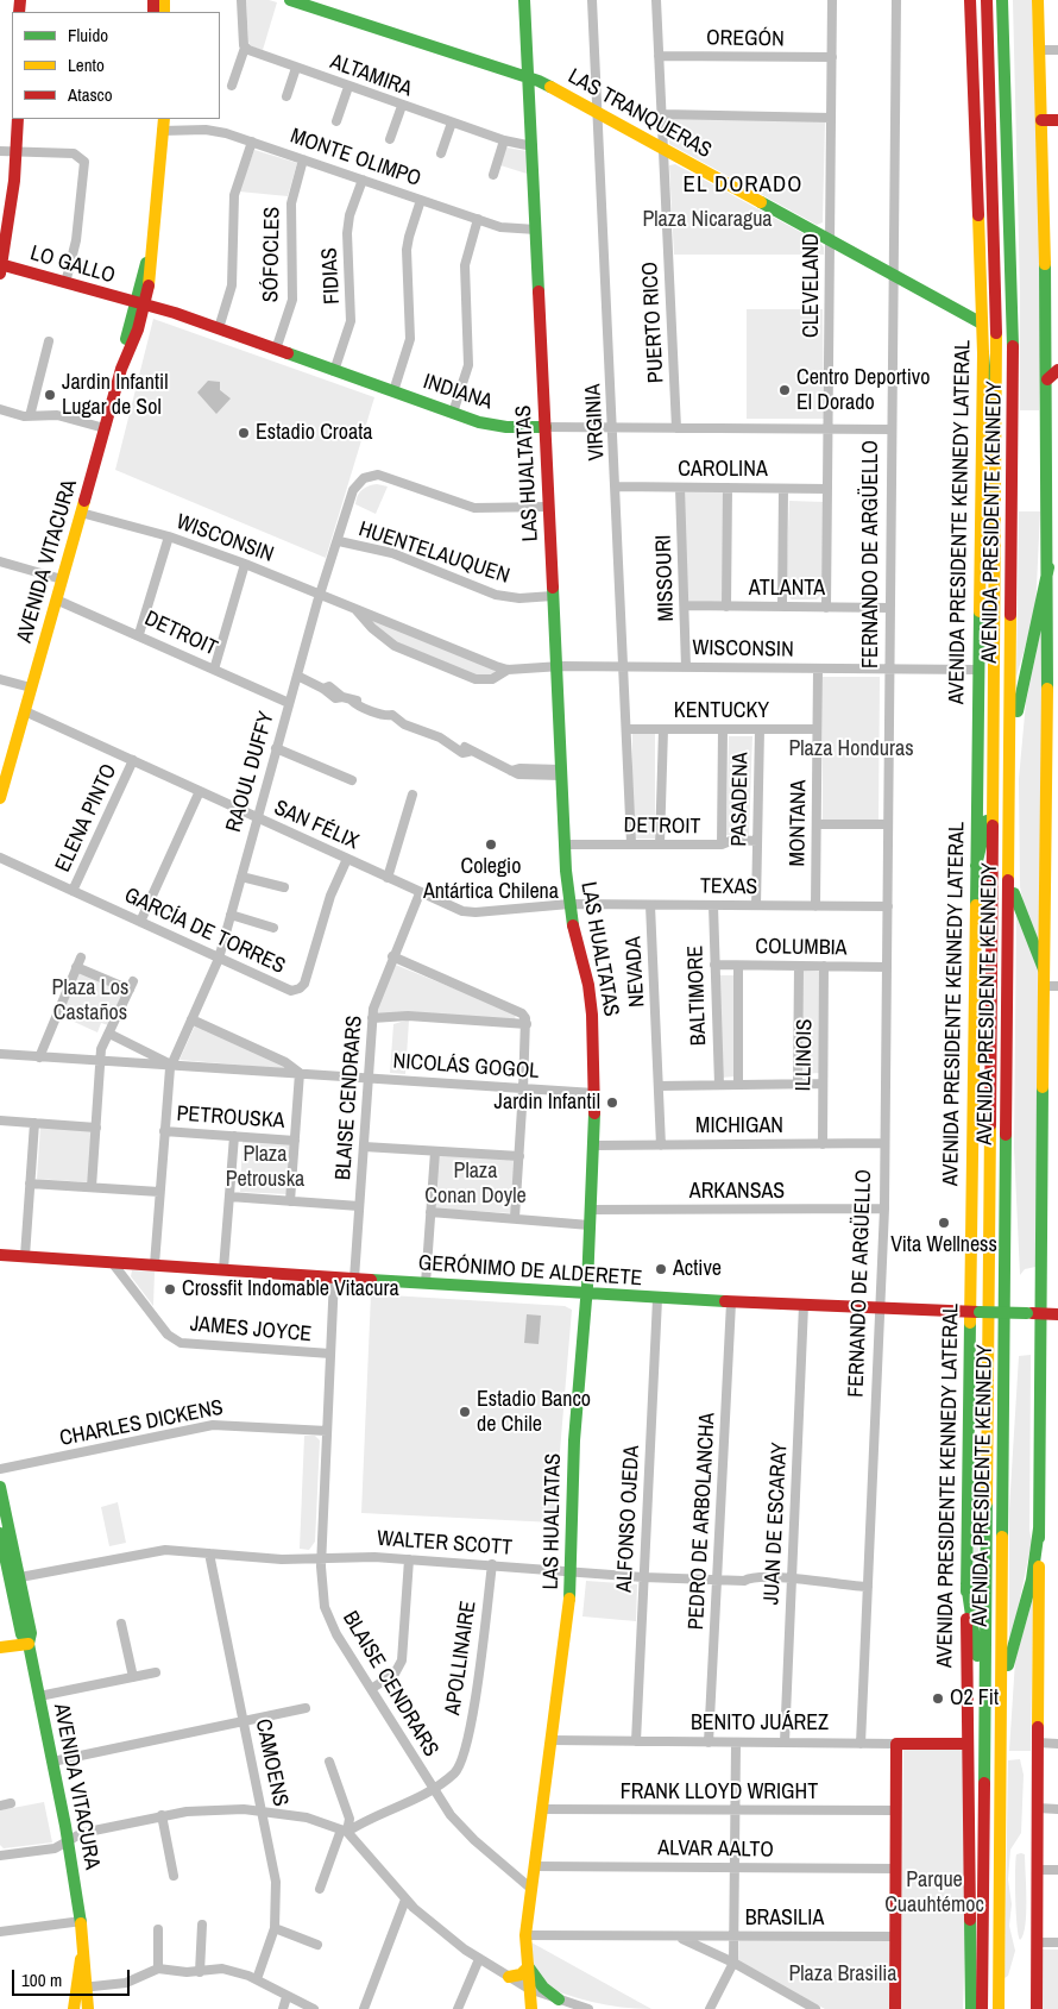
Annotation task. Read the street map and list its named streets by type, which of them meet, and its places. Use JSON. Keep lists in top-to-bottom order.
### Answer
{
  "streets": {
    "main road": [
      "LAS TRANQUERAS",
      "LO GALLO",
      "INDIANA",
      "LAS HUALTATAS",
      "AVENIDA PRESIDENTE KENNEDY LATERAL",
      "AVENIDA PRESIDENTE KENNEDY",
      "AVENIDA VITACURA",
      "GERÓNIMO DE ALDERETE",
      "BENITO JUÁREZ"
    ],
    "street": [
      "OREGÓN",
      "ALTAMIRA",
      "MONTE OLIMPO",
      "SÓFOCLES",
      "FIDIAS",
      "CLEVELAND",
      "PUERTO RICO",
      "VIRGINIA",
      "CAROLINA",
      "WISCONSIN",
      "HUENTELAUQUEN",
      "FERNANDO DE ARGÜELLO",
      "MISSOURI",
      "ATLANTA",
      "DETROIT",
      "KENTUCKY",
      "RAOUL DUFFY",
      "PASADENA",
      "ELENA PINTO",
      "MONTANA",
      "SAN FÉLIX",
      "TEXAS",
      "GARCÍA DE TORRES",
      "COLUMBIA",
      "NEVADA",
      "BALTIMORE",
      "ILLINOIS",
      "NICOLÁS GOGOL",
      "BLAISE CENDRARS",
      "PETROUSKA",
      "MICHIGAN",
      "ARKANSAS",
      "JAMES JOYCE",
      "CHARLES DICKENS",
      "ALFONSO OJEDA",
      "PEDRO DE ARBOLANCHA",
      "JUAN DE ESCARAY",
      "WALTER SCOTT",
      "APOLLINAIRE",
      "CAMOENS",
      "FRANK LLOYD WRIGHT",
      "ALVAR AALTO",
      "BRASILIA"
    ]
  },
  "crossings": [
    ["OREGÓN", "CLEVELAND"],
    ["OREGÓN", "PUERTO RICO"],
    ["ALTAMIRA", "LAS HUALTATAS"],
    ["LAS TRANQUERAS", "CLEVELAND"],
    ["LAS TRANQUERAS", "PUERTO RICO"],
    ["LAS TRANQUERAS", "VIRGINIA"],
    ["LAS TRANQUERAS", "LAS HUALTATAS"],
    ["LAS TRANQUERAS", "AVENIDA PRESIDENTE KENNEDY LATERAL"],
    ["LAS TRANQUERAS", "FERNANDO DE ARGÜELLO"],
    ["MONTE OLIMPO", "SÓFOCLES"],
    ["MONTE OLIMPO", "FIDIAS"],
    ["MONTE OLIMPO", "LAS HUALTATAS"],
    ["MONTE OLIMPO", "AVENIDA VITACURA"],
    ["SÓFOCLES", "INDIANA"],
    ["LO GALLO", "INDIANA"],
    ["LO GALLO", "AVENIDA VITACURA"],
    ["FIDIAS", "INDIANA"],
    ["CLEVELAND", "INDIANA"],
    ["CLEVELAND", "CAROLINA"],
    ["CLEVELAND", "ATLANTA"],
    ["PUERTO RICO", "INDIANA"],
    ["INDIANA", "VIRGINIA"],
    ["INDIANA", "LAS HUALTATAS"],
    ["INDIANA", "FERNANDO DE ARGÜELLO"],
    ["INDIANA", "AVENIDA VITACURA"],
    ["VIRGINIA", "CAROLINA"],
    ["VIRGINIA", "WISCONSIN"],
    ["VIRGINIA", "DETROIT"],
    ["VIRGINIA", "KENTUCKY"],
    ["CAROLINA", "MISSOURI"],
    ["LAS HUALTATAS", "WISCONSIN"],
    ["LAS HUALTATAS", "HUENTELAUQUEN"],
    ["LAS HUALTATAS", "DETROIT"],
    ["LAS HUALTATAS", "RAOUL DUFFY"],
    ["LAS HUALTATAS", "SAN FÉLIX"],
    ["LAS HUALTATAS", "TEXAS"],
    ["LAS HUALTATAS", "NICOLÁS GOGOL"],
    ["LAS HUALTATAS", "BLAISE CENDRARS"],
    ["LAS HUALTATAS", "MICHIGAN"],
    ["LAS HUALTATAS", "ARKANSAS"],
    ["LAS HUALTATAS", "GERÓNIMO DE ALDERETE"],
    ["LAS HUALTATAS", "WALTER SCOTT"],
    ["LAS HUALTATAS", "BENITO JUÁREZ"],
    ["LAS HUALTATAS", "FRANK LLOYD WRIGHT"],
    ["LAS HUALTATAS", "ALVAR AALTO"],
    ["LAS HUALTATAS", "BRASILIA"],
    ["AVENIDA PRESIDENTE KENNEDY LATERAL", "WISCONSIN"],
    ["AVENIDA PRESIDENTE KENNEDY LATERAL", "GERÓNIMO DE ALDERETE"],
    ["AVENIDA PRESIDENTE KENNEDY LATERAL", "BENITO JUÁREZ"],
    ["WISCONSIN", "FERNANDO DE ARGÜELLO"],
    ["WISCONSIN", "AVENIDA VITACURA"],
    ["WISCONSIN", "MISSOURI"],
    ["WISCONSIN", "RAOUL DUFFY"],
    ["WISCONSIN", "MONTANA"],
    ["HUENTELAUQUEN", "RAOUL DUFFY"],
    ["FERNANDO DE ARGÜELLO", "ATLANTA"],
    ["FERNANDO DE ARGÜELLO", "TEXAS"],
    ["FERNANDO DE ARGÜELLO", "COLUMBIA"],
    ["FERNANDO DE ARGÜELLO", "MICHIGAN"],
    ["FERNANDO DE ARGÜELLO", "ARKANSAS"],
    ["FERNANDO DE ARGÜELLO", "GERÓNIMO DE ALDERETE"],
    ["FERNANDO DE ARGÜELLO", "WALTER SCOTT"],
    ["FERNANDO DE ARGÜELLO", "BENITO JUÁREZ"],
    ["AVENIDA VITACURA", "DETROIT"],
    ["AVENIDA VITACURA", "SAN FÉLIX"],
    ["AVENIDA VITACURA", "WALTER SCOTT"],
    ["MISSOURI", "ATLANTA"],
    ["DETROIT", "RAOUL DUFFY"],
    ["DETROIT", "PASADENA"],
    ["KENTUCKY", "PASADENA"],
    ["KENTUCKY", "MONTANA"],
    ["RAOUL DUFFY", "SAN FÉLIX"],
    ["RAOUL DUFFY", "GARCÍA DE TORRES"],
    ["RAOUL DUFFY", "NICOLÁS GOGOL"],
    ["RAOUL DUFFY", "PETROUSKA"],
    ["RAOUL DUFFY", "GERÓNIMO DE ALDERETE"],
    ["PASADENA", "TEXAS"],
    ["ELENA PINTO", "SAN FÉLIX"],
    ["ELENA PINTO", "GARCÍA DE TORRES"],
    ["MONTANA", "TEXAS"],
    ["SAN FÉLIX", "TEXAS"],
    ["SAN FÉLIX", "GARCÍA DE TORRES"],
    ["SAN FÉLIX", "BLAISE CENDRARS"],
    ["TEXAS", "NEVADA"],
    ["TEXAS", "BALTIMORE"],
    ["COLUMBIA", "BALTIMORE"],
    ["COLUMBIA", "ILLINOIS"],
    ["NEVADA", "MICHIGAN"],
    ["ILLINOIS", "MICHIGAN"],
    ["NICOLÁS GOGOL", "BLAISE CENDRARS"],
    ["BLAISE CENDRARS", "GERÓNIMO DE ALDERETE"],
    ["BLAISE CENDRARS", "JAMES JOYCE"],
    ["BLAISE CENDRARS", "CHARLES DICKENS"],
    ["BLAISE CENDRARS", "WALTER SCOTT"],
    ["BLAISE CENDRARS", "APOLLINAIRE"],
    ["GERÓNIMO DE ALDERETE", "JAMES JOYCE"],
    ["GERÓNIMO DE ALDERETE", "ALFONSO OJEDA"],
    ["GERÓNIMO DE ALDERETE", "PEDRO DE ARBOLANCHA"],
    ["GERÓNIMO DE ALDERETE", "JUAN DE ESCARAY"],
    ["ALFONSO OJEDA", "WALTER SCOTT"],
    ["ALFONSO OJEDA", "BENITO JUÁREZ"],
    ["PEDRO DE ARBOLANCHA", "WALTER SCOTT"],
    ["PEDRO DE ARBOLANCHA", "BENITO JUÁREZ"],
    ["JUAN DE ESCARAY", "WALTER SCOTT"],
    ["JUAN DE ESCARAY", "BENITO JUÁREZ"],
    ["WALTER SCOTT", "APOLLINAIRE"],
    ["WALTER SCOTT", "CAMOENS"]
  ],
  "districts": ["EL DORADO"],
  "parks": [
    "Plaza Nicaragua",
    "Plaza Honduras",
    "Plaza Los Castaños",
    "Plaza Petrouska",
    "Plaza Conan Doyle",
    "Parque Cuauhtémoc",
    "Plaza Brasilia"
  ],
  "places": [
    "Centro Deportivo El Dorado",
    "Jardin Infantil Lugar de Sol",
    "Estadio Croata",
    "Colegio Antártica Chilena",
    "Jardin Infantil",
    "Vita Wellness",
    "Active",
    "Crossfit Indomable Vitacura",
    "Estadio Banco de Chile",
    "O2 Fit"
  ],
  "legend": ["Fluido", "Lento", "Atasco"],
  "scale_bar": "100 m"
}
